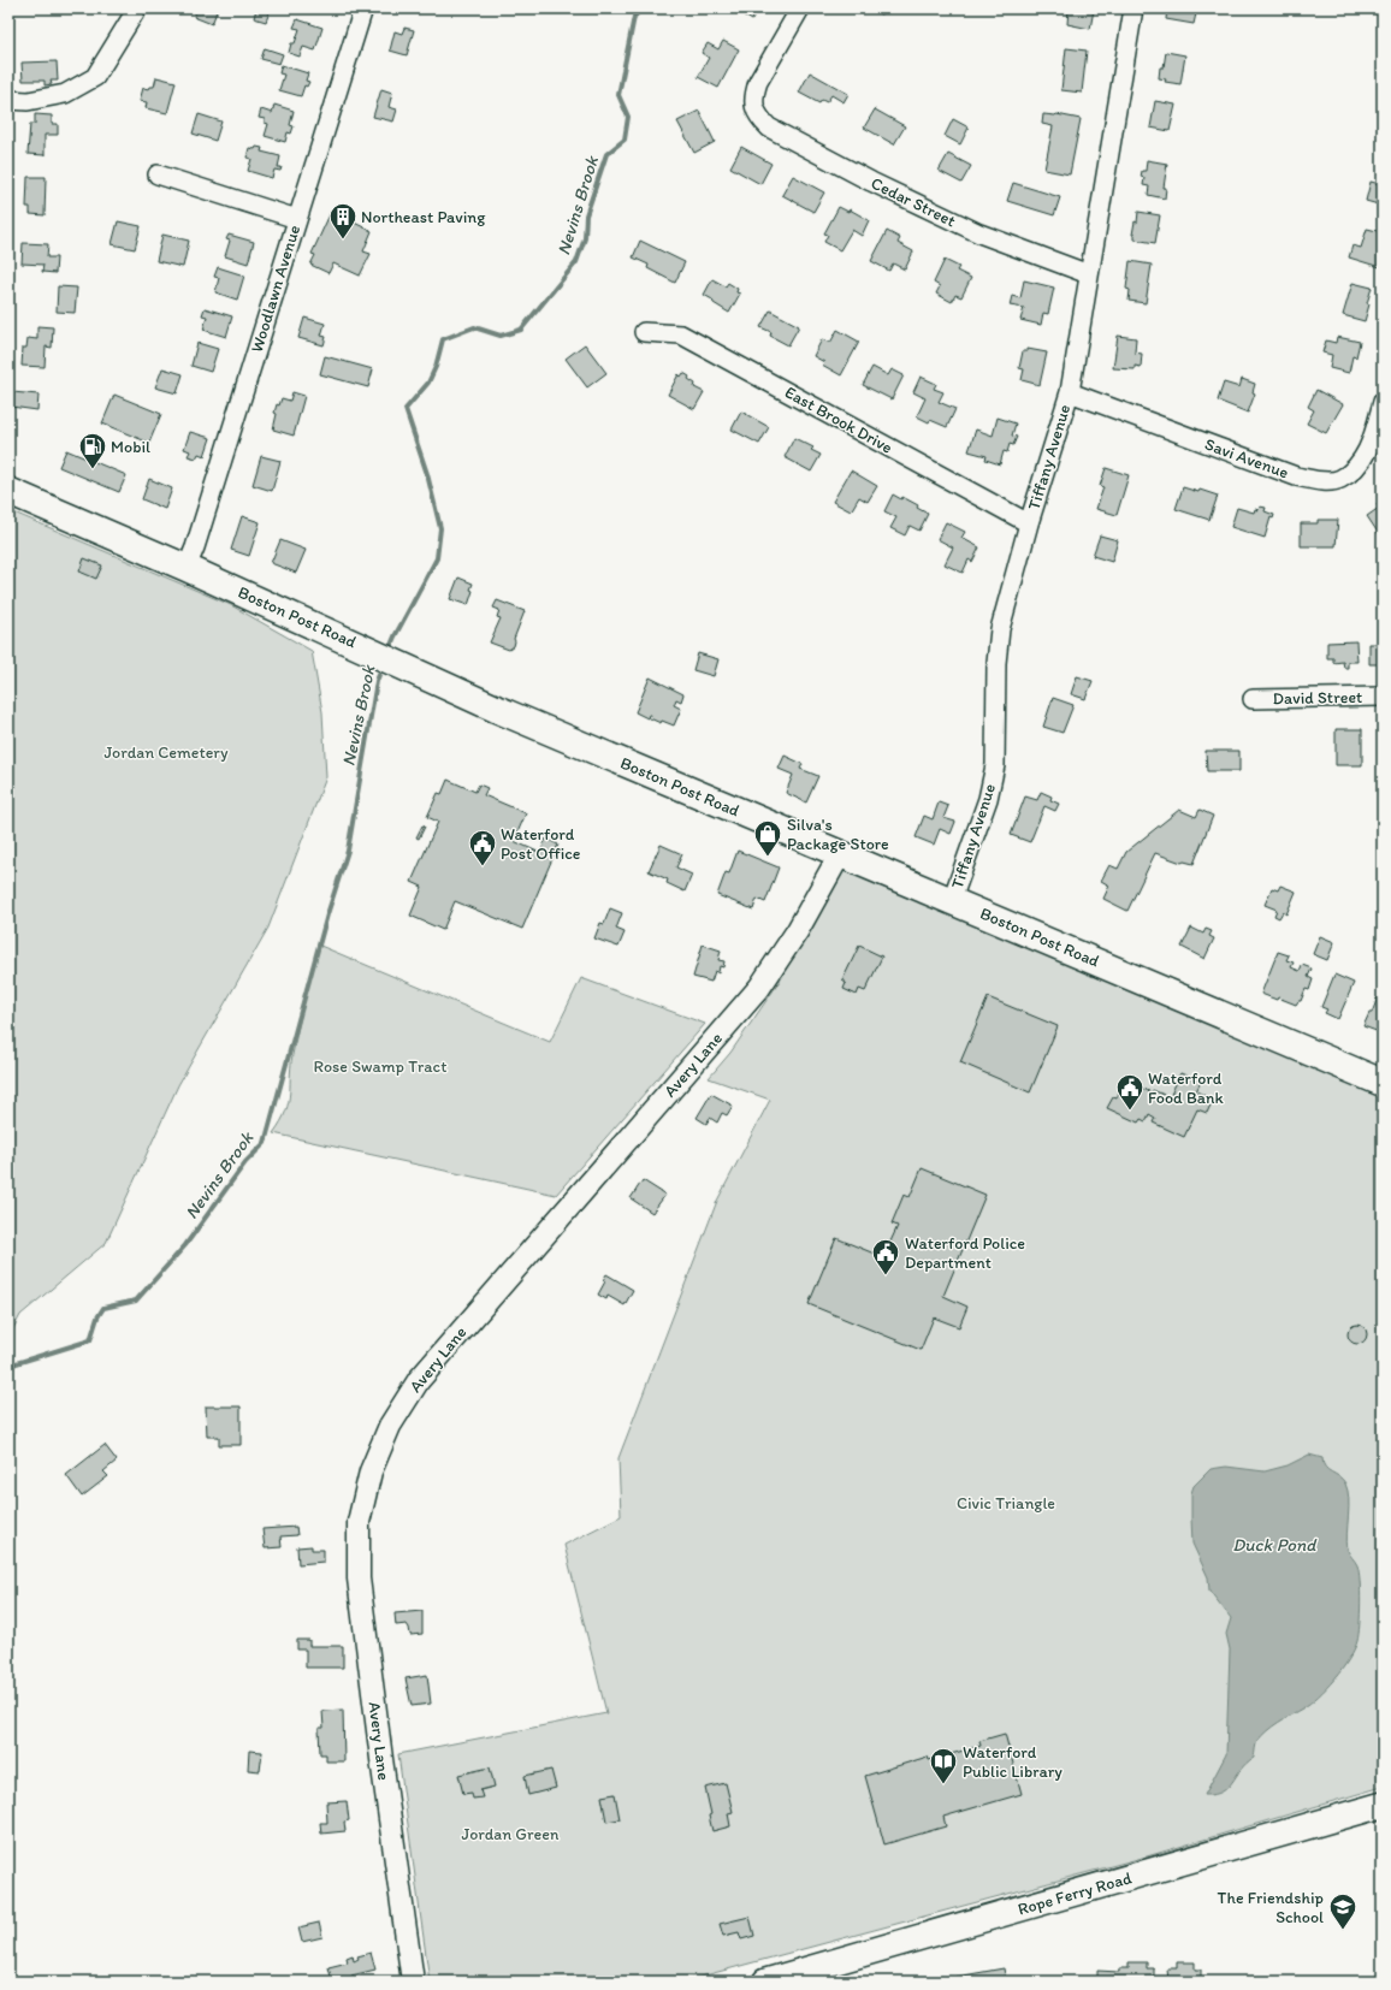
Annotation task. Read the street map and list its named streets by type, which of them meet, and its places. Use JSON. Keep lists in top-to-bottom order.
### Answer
{
  "streets": {
    "main road": ["Boston Post Road", "Rope Ferry Road"],
    "street": [
      "Cedar Street",
      "Woodlawn Avenue",
      "East Brook Drive",
      "Tiffany Avenue",
      "Savi Avenue",
      "David Street",
      "Avery Lane"
    ]
  },
  "crossings": [
    ["Cedar Street", "Tiffany Avenue"],
    ["Woodlawn Avenue", "Boston Post Road"],
    ["East Brook Drive", "Tiffany Avenue"],
    ["Tiffany Avenue", "Savi Avenue"],
    ["Tiffany Avenue", "Boston Post Road"],
    ["Boston Post Road", "Avery Lane"]
  ],
  "water": ["Nevins Brook", "Duck Pond"],
  "parks": [
    "Jordan Cemetery",
    "Rose Swamp Tract",
    "Civic Triangle",
    "Jordan Green"
  ],
  "places": {
    "building": ["Northeast Paving"],
    "fuel station": ["Mobil"],
    "shop": ["Silva's Package Store"],
    "public building": ["Waterford Post Office", "Waterford Food Bank", "Waterford Police Department"],
    "library": ["Waterford Public Library"],
    "school or university": ["The Friendship School"]
  }
}
